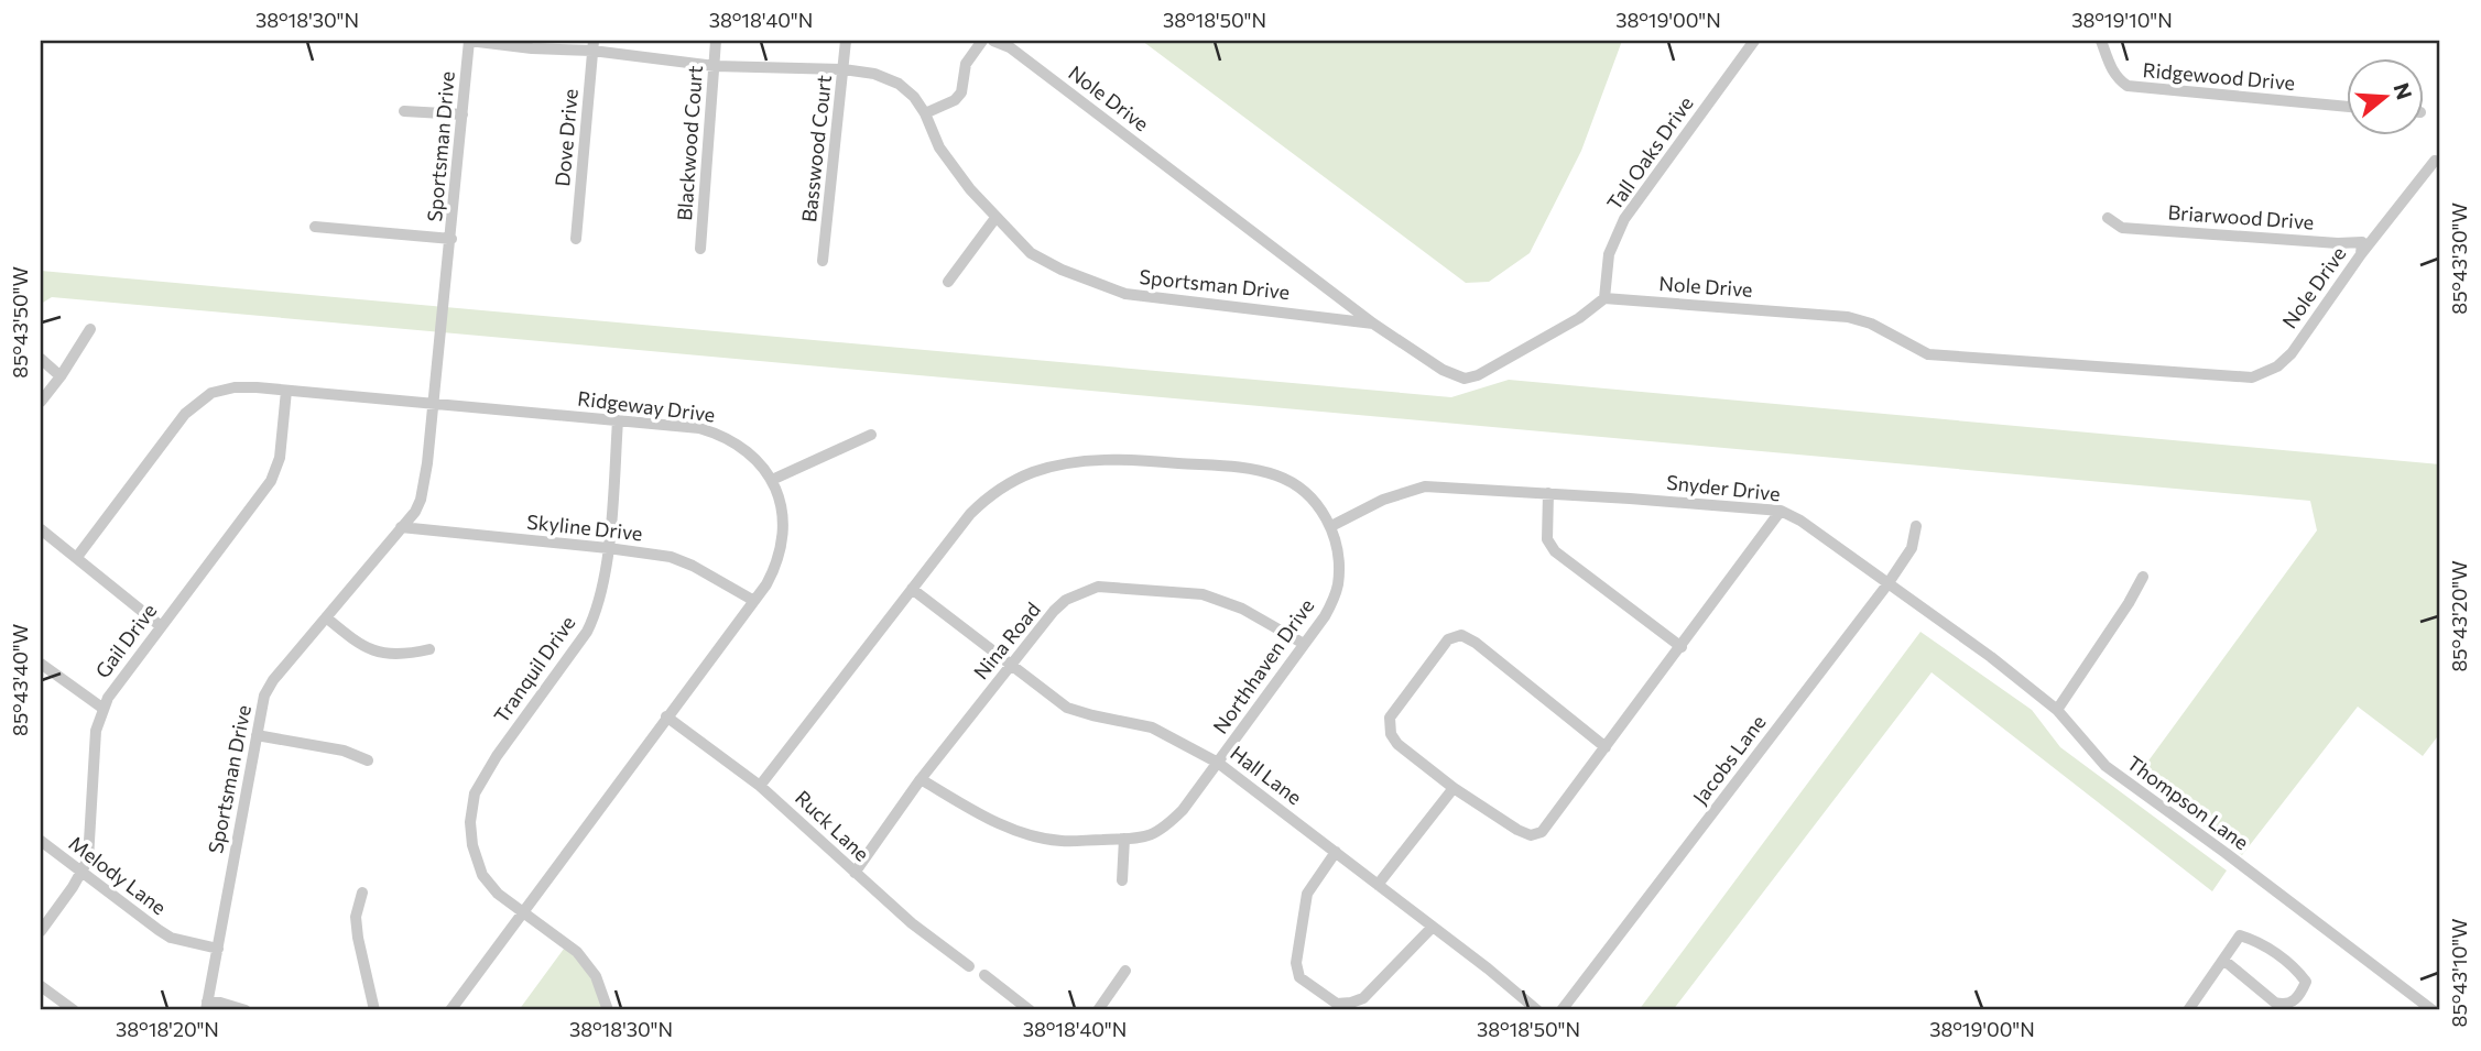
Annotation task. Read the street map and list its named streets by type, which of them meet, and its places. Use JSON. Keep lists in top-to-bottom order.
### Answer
{
  "streets": {
    "street": [
      "Ridgewood Drive",
      "Nole Drive",
      "Dove Drive",
      "Blackwood Court",
      "Sportsman Drive",
      "Basswood Court",
      "Tall Oaks Drive",
      "Briarwood Drive",
      "Ridgeway Drive",
      "Snyder Drive",
      "Skyline Drive",
      "Gail Drive",
      "Nina Road",
      "Northhaven Drive",
      "Tranquil Drive",
      "Jacobs Lane",
      "Hall Lane",
      "Thompson Lane",
      "Ruck Lane",
      "Melody Lane"
    ]
  },
  "crossings": [
    ["Nole Drive", "Sportsman Drive"],
    ["Nole Drive", "Tall Oaks Drive"],
    ["Nole Drive", "Briarwood Drive"],
    ["Dove Drive", "Sportsman Drive"],
    ["Blackwood Court", "Sportsman Drive"],
    ["Sportsman Drive", "Basswood Court"],
    ["Sportsman Drive", "Ridgeway Drive"],
    ["Sportsman Drive", "Skyline Drive"],
    ["Sportsman Drive", "Melody Lane"],
    ["Ridgeway Drive", "Skyline Drive"],
    ["Ridgeway Drive", "Gail Drive"],
    ["Ridgeway Drive", "Tranquil Drive"],
    ["Ridgeway Drive", "Ruck Lane"],
    ["Snyder Drive", "Northhaven Drive"],
    ["Snyder Drive", "Jacobs Lane"],
    ["Snyder Drive", "Thompson Lane"],
    ["Skyline Drive", "Tranquil Drive"],
    ["Gail Drive", "Melody Lane"],
    ["Nina Road", "Northhaven Drive"],
    ["Nina Road", "Hall Lane"],
    ["Nina Road", "Ruck Lane"],
    ["Northhaven Drive", "Hall Lane"],
    ["Northhaven Drive", "Ruck Lane"]
  ],
  "north": "right",
  "coordinates": [
    "38°18'30\"N",
    "38°18'40\"N",
    "38°18'50\"N",
    "38°19'00\"N",
    "38°19'10\"N",
    "85°43'30\"W",
    "85°43'50\"W",
    "85°43'20\"W",
    "85°43'40\"W",
    "85°43'10\"W",
    "38°18'20\"N"
  ]
}
